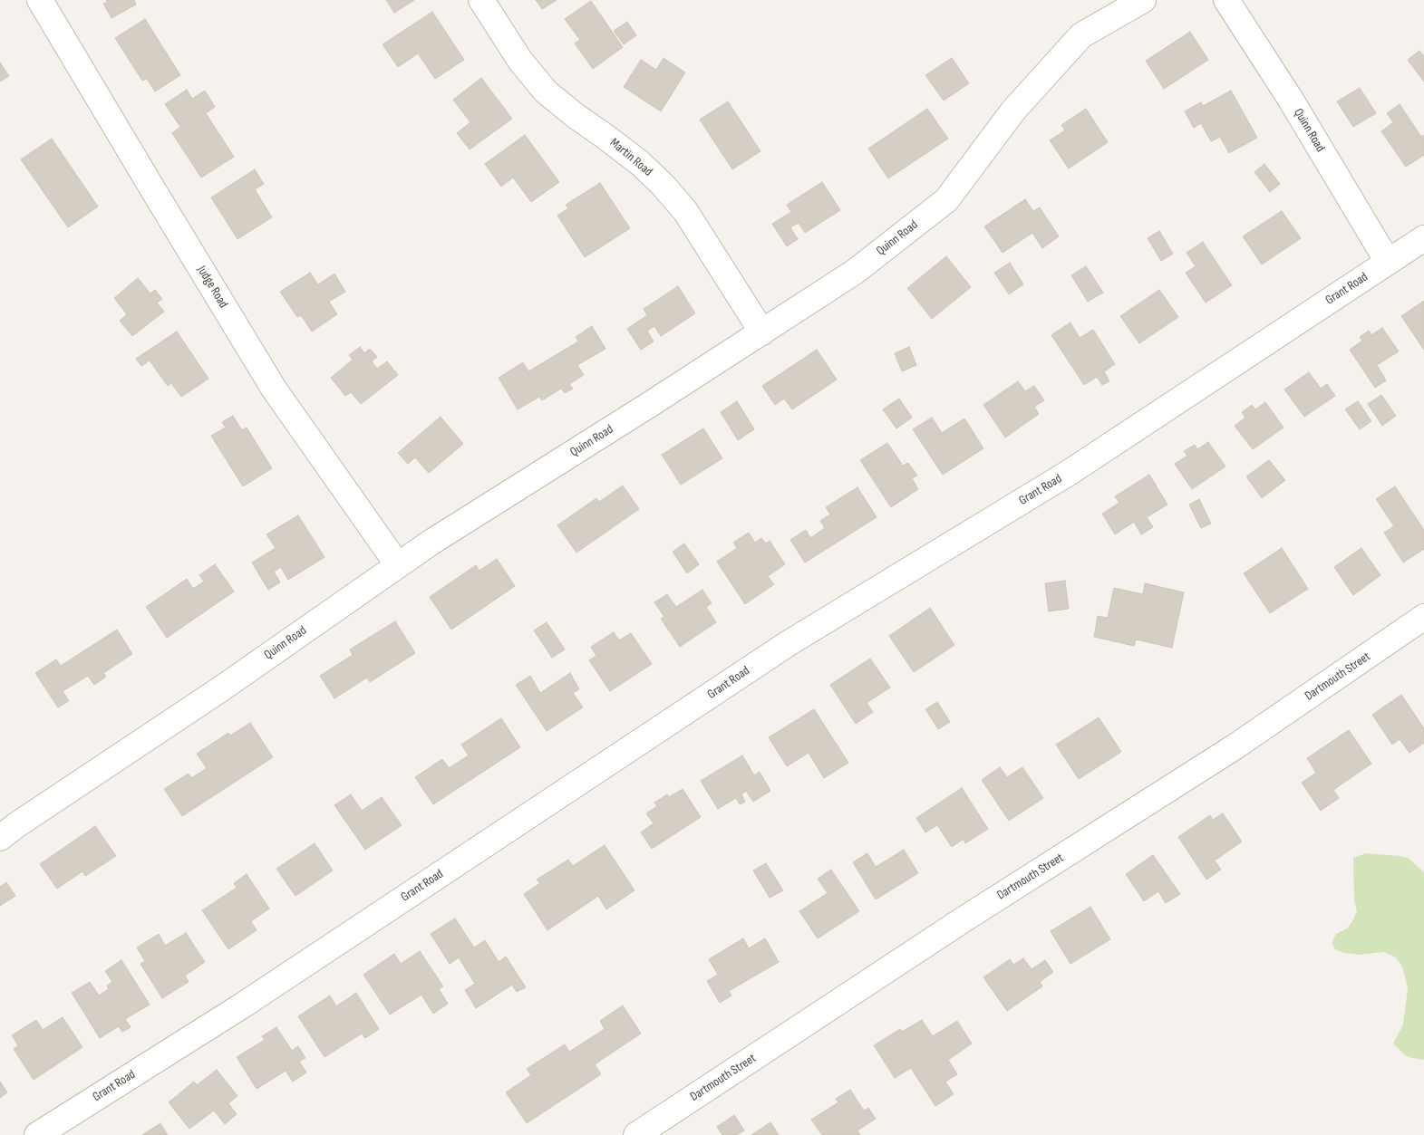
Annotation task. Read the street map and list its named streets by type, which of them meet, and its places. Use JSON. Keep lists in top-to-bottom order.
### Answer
{
  "streets": {
    "street": [
      "Quinn Road",
      "Martin Road",
      "Judge Road",
      "Grant Road",
      "Dartmouth Street"
    ]
  },
  "crossings": [
    ["Quinn Road", "Martin Road"],
    ["Quinn Road", "Judge Road"],
    ["Quinn Road", "Grant Road"]
  ]
}
